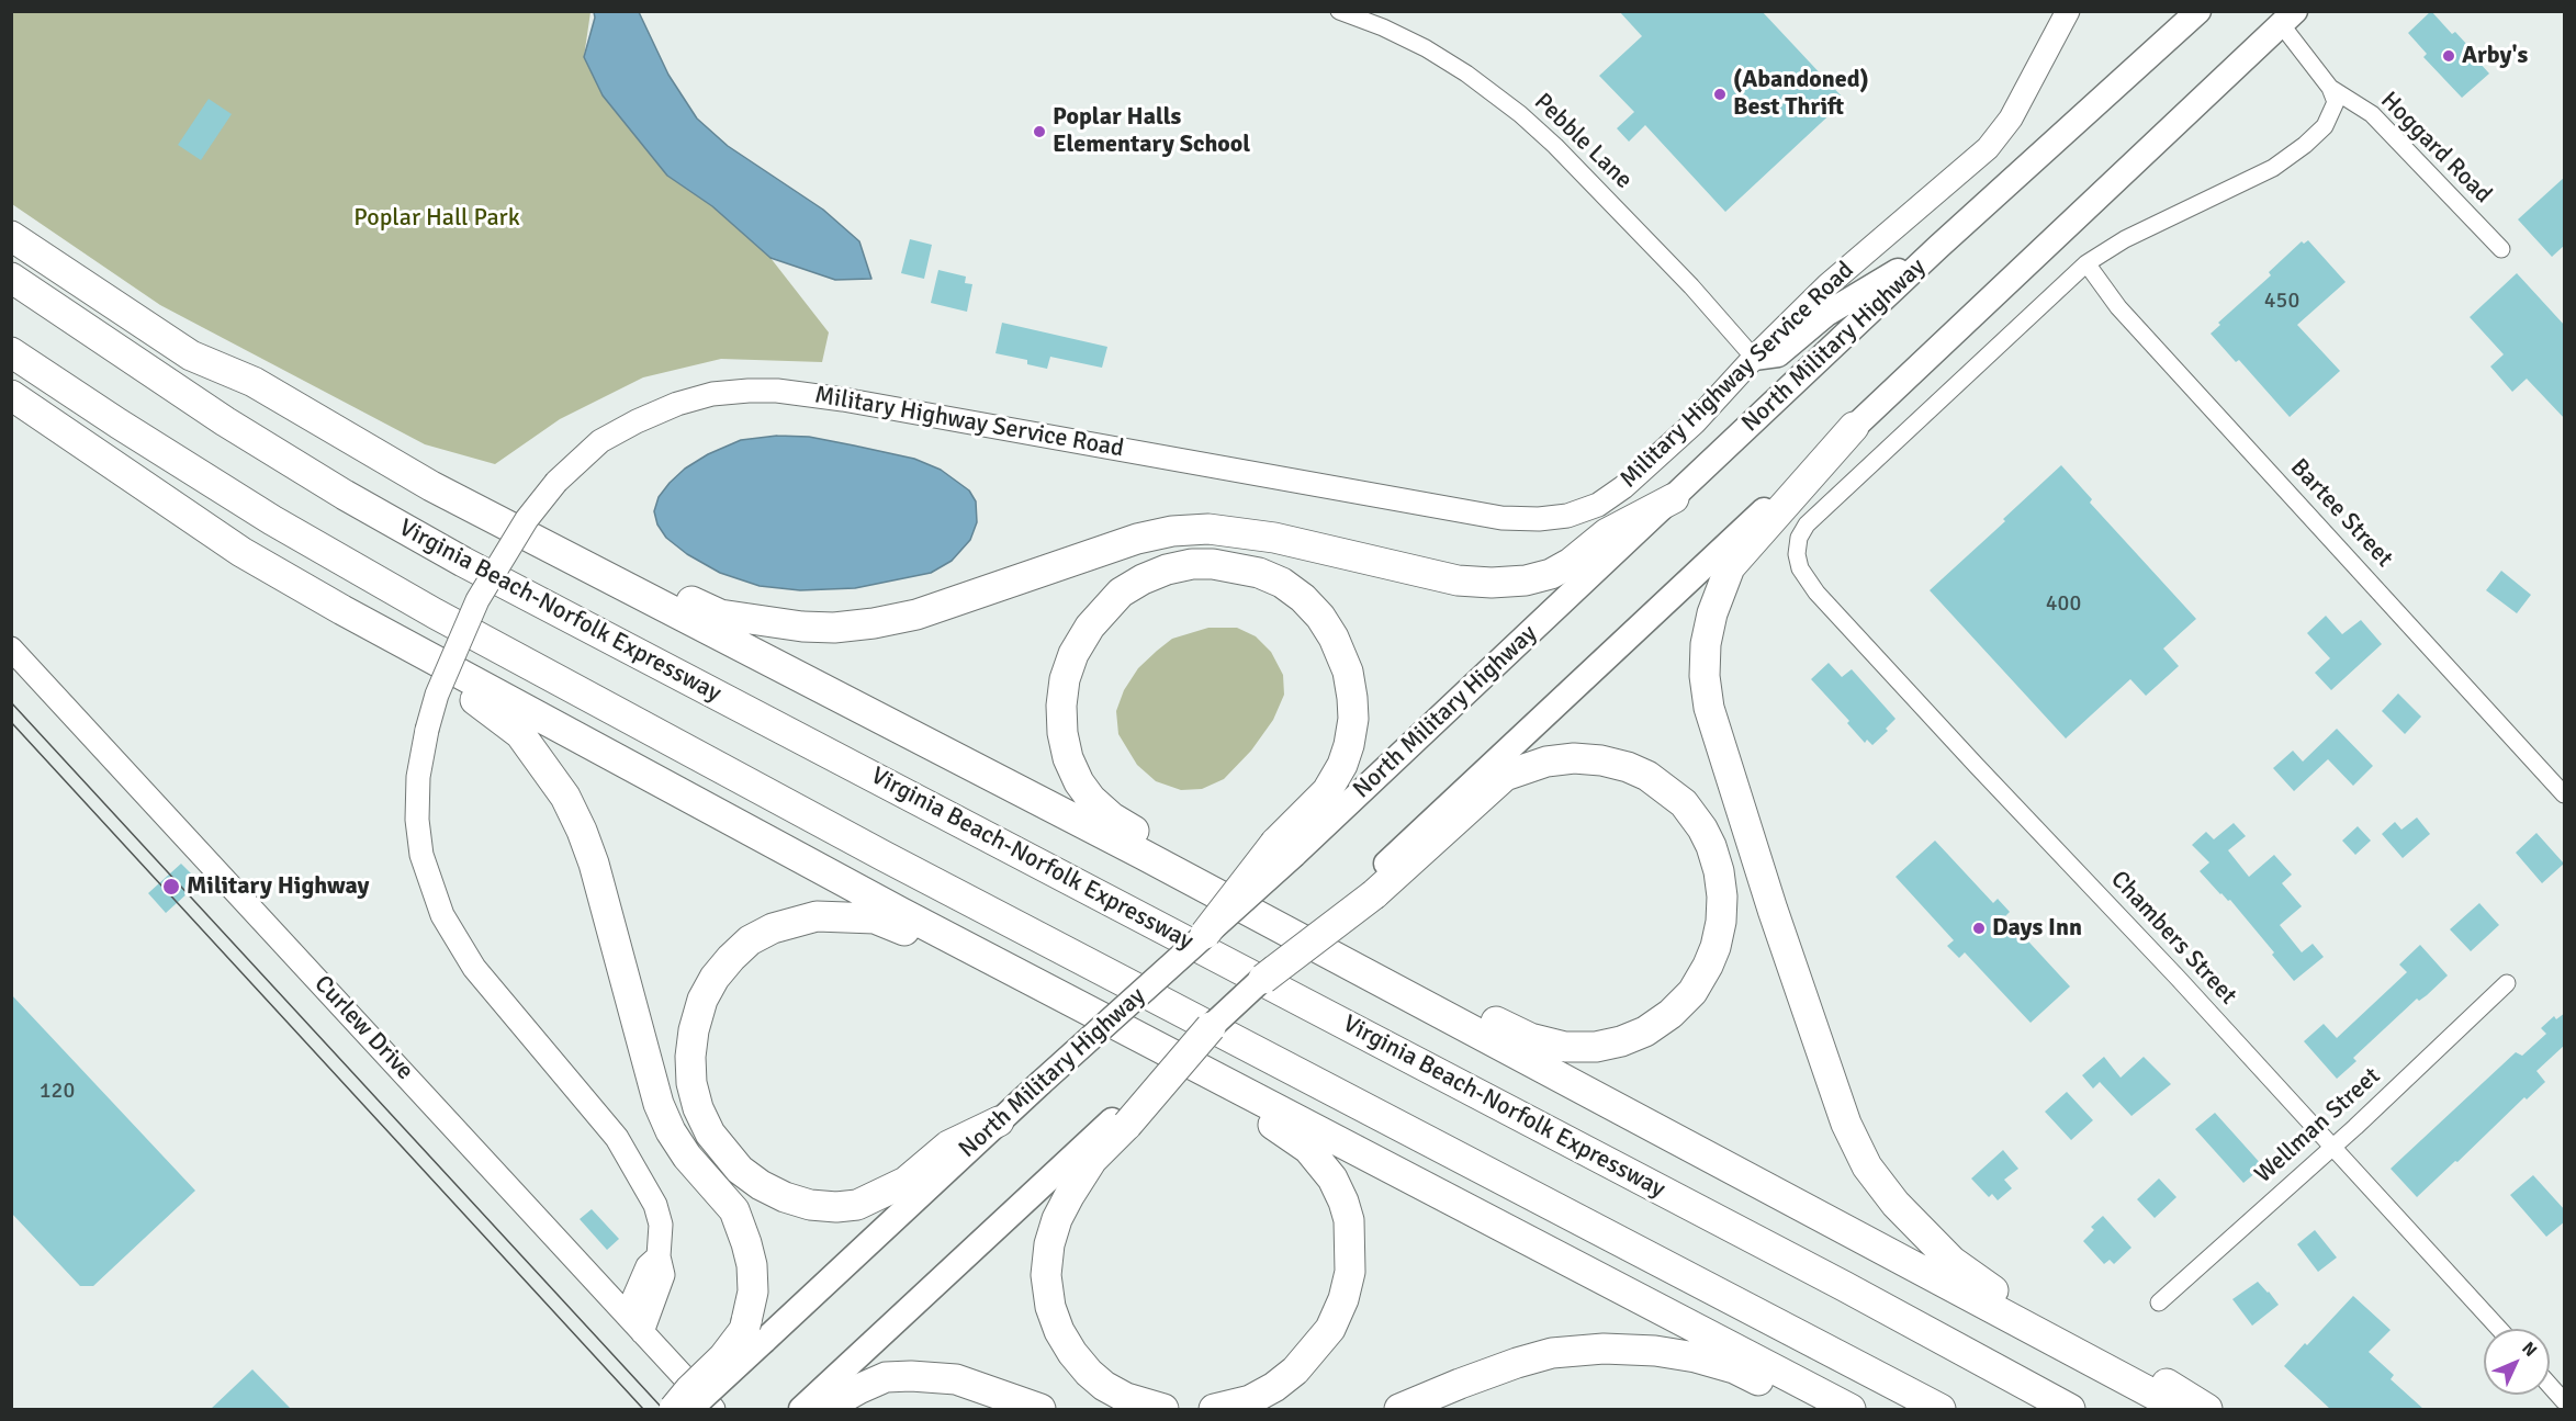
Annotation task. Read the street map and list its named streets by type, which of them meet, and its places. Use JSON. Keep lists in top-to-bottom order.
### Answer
{
  "streets": {
    "highway": ["Virginia Beach-Norfolk Expressway"],
    "main road": ["North Military Highway"],
    "street": [
      "Pebble Lane",
      "Hoggard Road",
      "Military Highway Service Road",
      "Bartee Street",
      "Chambers Street",
      "Curlew Drive",
      "Wellman Street"
    ]
  },
  "crossings": [
    ["Pebble Lane", "Military Highway Service Road"],
    ["Military Highway Service Road", "Curlew Drive"],
    ["Bartee Street", "Chambers Street"],
    ["Chambers Street", "Wellman Street"]
  ],
  "parks": ["Poplar Hall Park"],
  "places": [
    "Arby's",
    "(Abandoned) Best Thrift",
    "Poplar Halls Elementary School",
    "Military Highway",
    "Days Inn"
  ],
  "house_numbers": ["450", "400", "120"],
  "north": "top right"
}
